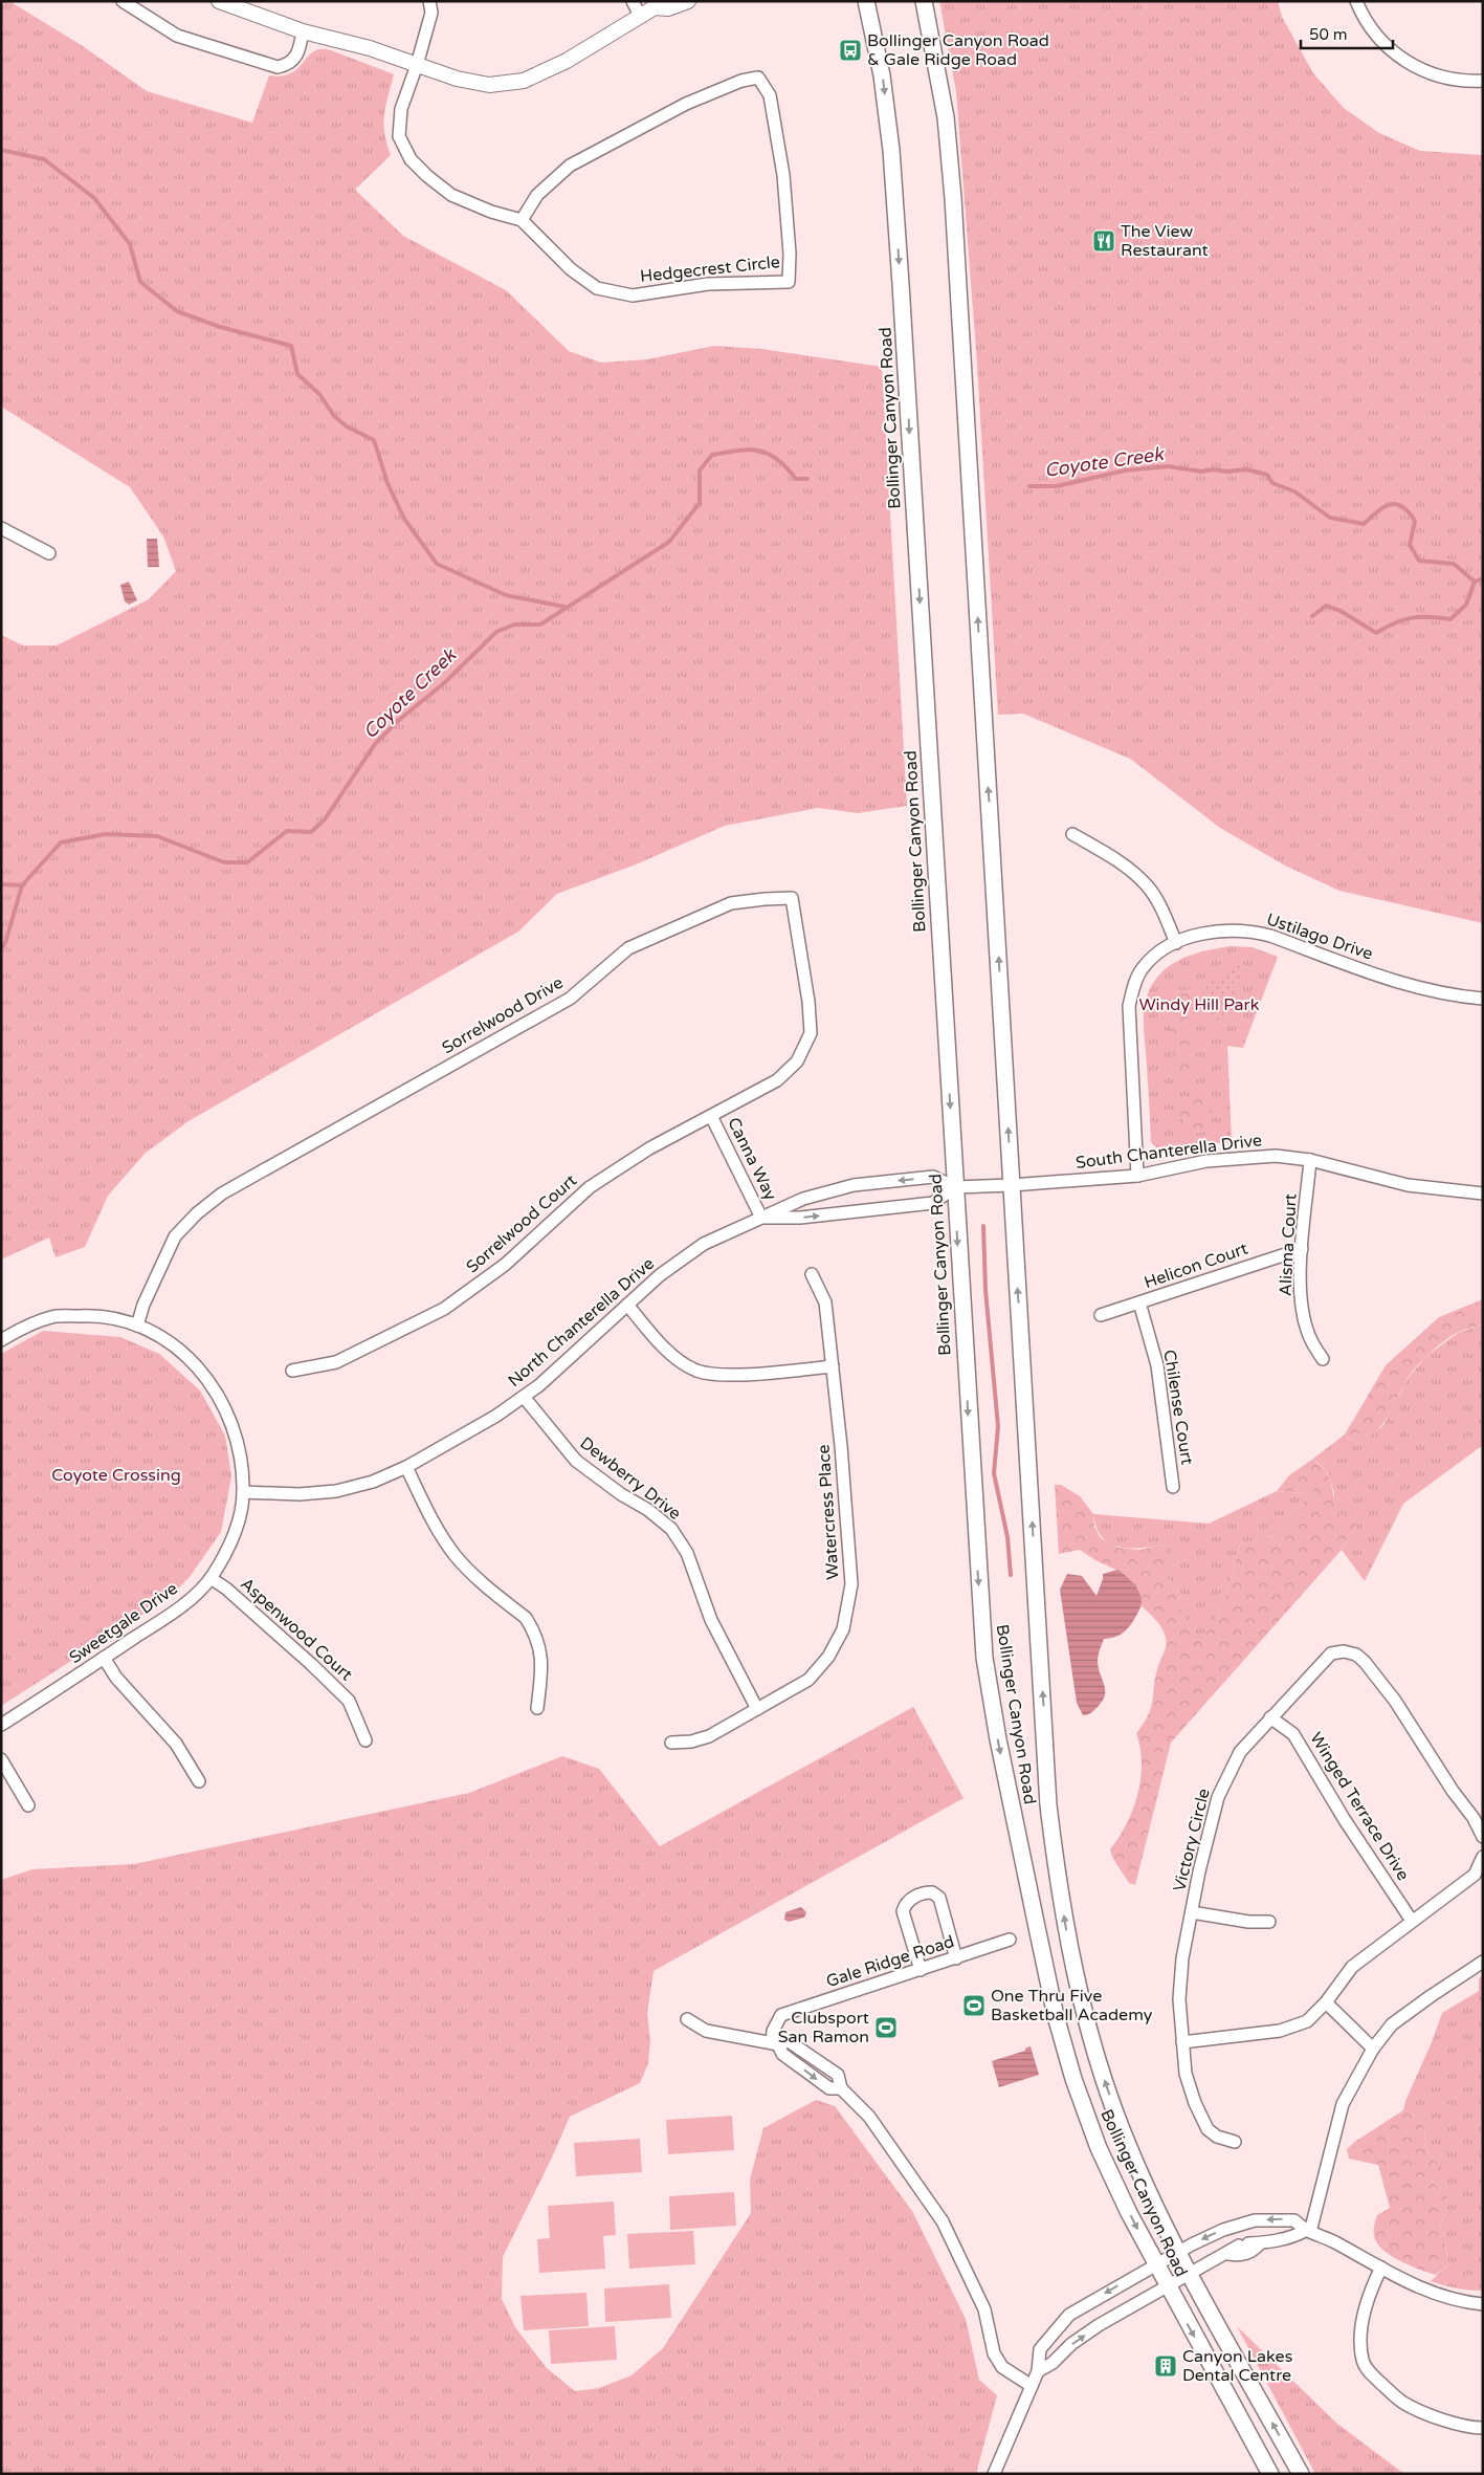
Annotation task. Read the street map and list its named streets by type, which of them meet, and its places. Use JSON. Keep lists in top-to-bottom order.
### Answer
{
  "streets": {
    "main road": ["Bollinger Canyon Road"],
    "street": [
      "Hedgecrest Circle",
      "Ustilago Drive",
      "Sorrelwood Drive",
      "South Chanterella Drive",
      "Canna Way",
      "Sorrelwood Court",
      "Alisma Court",
      "Helicon Court",
      "North Chanterella Drive",
      "Chilense Court",
      "Dewberry Drive",
      "Watercress Place",
      "Sweetgale Drive",
      "Aspenwood Court",
      "Winged Terrace Drive",
      "Victory Circle",
      "Gale Ridge Road"
    ]
  },
  "crossings": [
    ["Bollinger Canyon Road", "South Chanterella Drive"],
    ["Bollinger Canyon Road", "North Chanterella Drive"],
    ["Ustilago Drive", "South Chanterella Drive"],
    ["Sorrelwood Drive", "Canna Way"],
    ["Sorrelwood Drive", "Sorrelwood Court"],
    ["Sorrelwood Drive", "Sweetgale Drive"],
    ["South Chanterella Drive", "Alisma Court"],
    ["South Chanterella Drive", "North Chanterella Drive"],
    ["Canna Way", "Sorrelwood Court"],
    ["Canna Way", "North Chanterella Drive"],
    ["Alisma Court", "Helicon Court"],
    ["Helicon Court", "Chilense Court"],
    ["North Chanterella Drive", "Dewberry Drive"],
    ["North Chanterella Drive", "Sweetgale Drive"],
    ["Dewberry Drive", "Watercress Place"],
    ["Sweetgale Drive", "Aspenwood Court"],
    ["Winged Terrace Drive", "Victory Circle"]
  ],
  "water": ["Coyote Creek"],
  "parks": ["Windy Hill Park", "Coyote Crossing"],
  "places": {
    "bus stop": ["Bollinger Canyon Road & Gale Ridge Road"],
    "restaurant": ["The View Restaurant"],
    "sports": ["One Thru Five Basketball Academy", "Clubsport San Ramon"],
    "building": ["Canyon Lakes Dental Centre"]
  },
  "scale_bar": "50 m"
}
